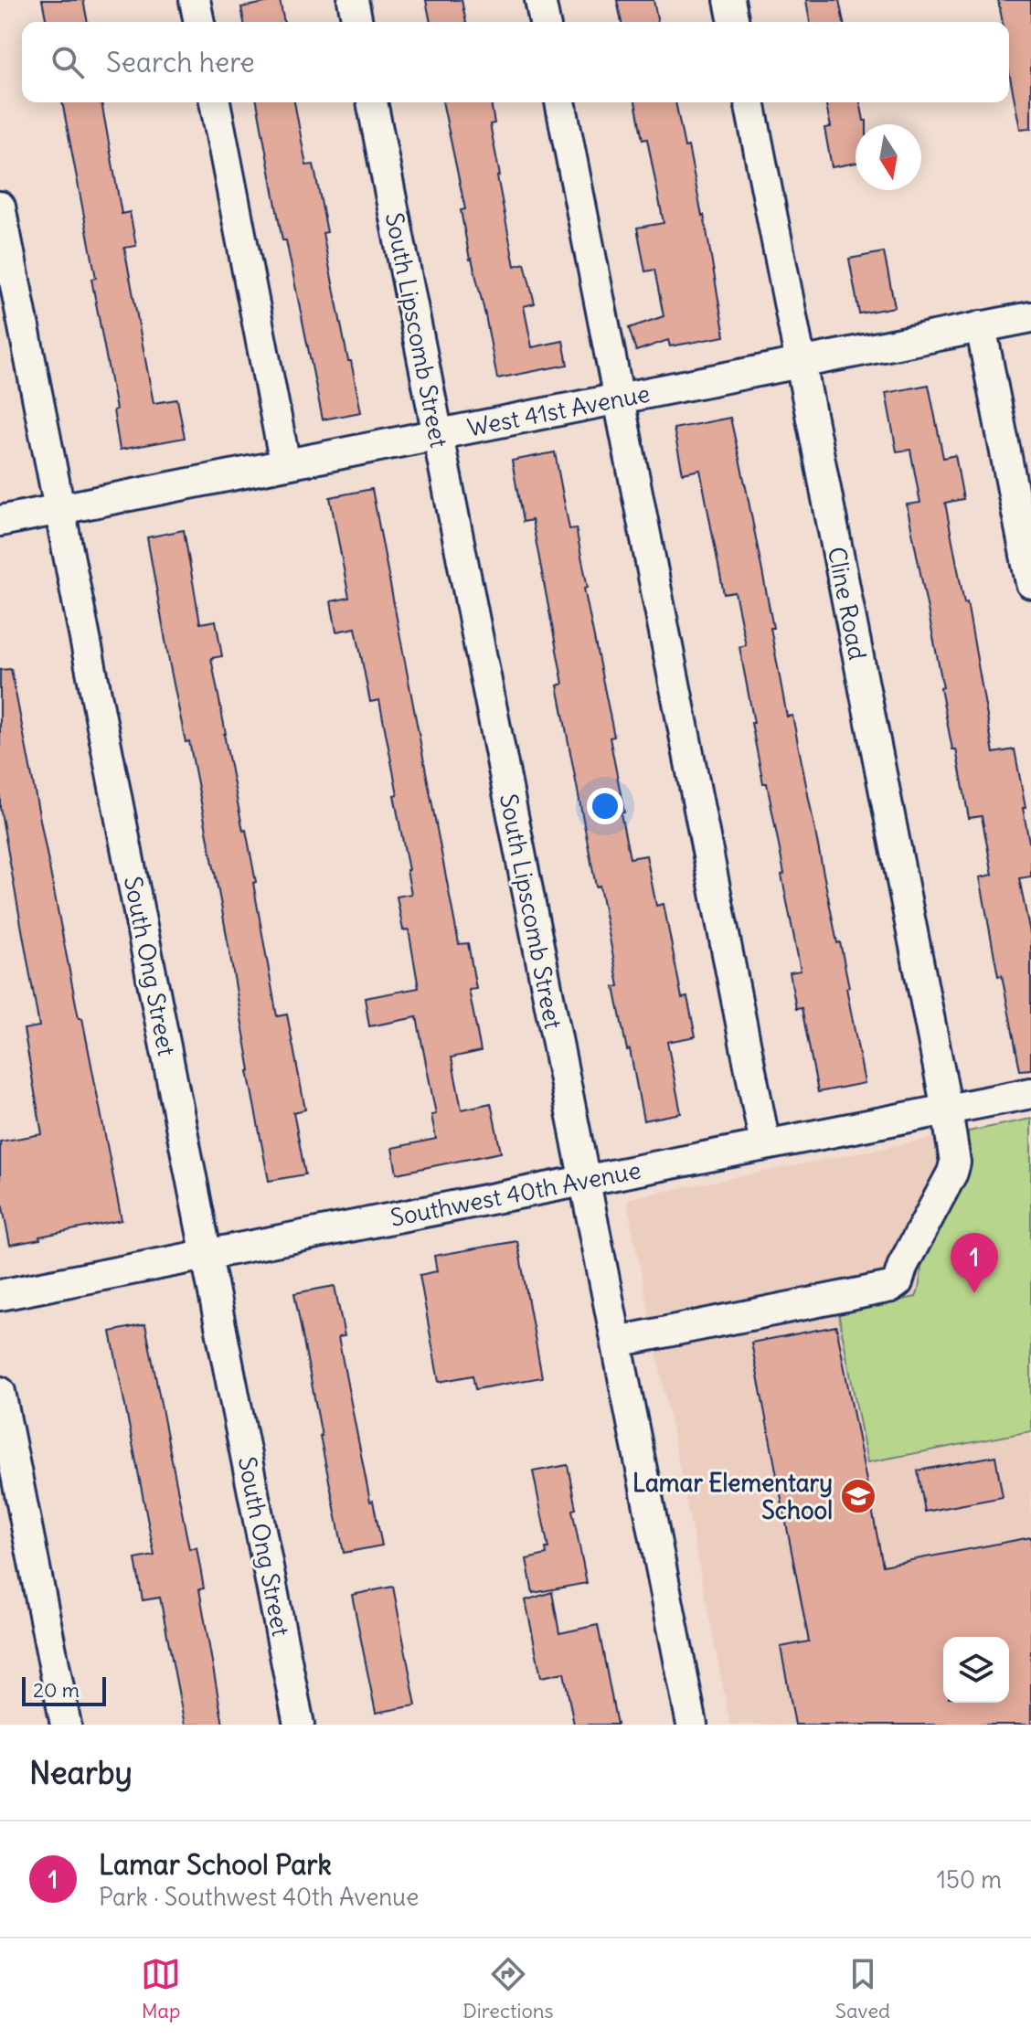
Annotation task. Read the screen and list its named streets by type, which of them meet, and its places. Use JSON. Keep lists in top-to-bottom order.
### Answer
{
  "streets": {
    "street": [
      "South Lipscomb Street",
      "West 41st Avenue",
      "Cline Road",
      "South Ong Street",
      "Southwest 40th Avenue"
    ]
  },
  "crossings": [
    ["South Lipscomb Street", "West 41st Avenue"],
    ["South Lipscomb Street", "Cline Road"],
    ["South Lipscomb Street", "Southwest 40th Avenue"],
    ["West 41st Avenue", "Cline Road"],
    ["West 41st Avenue", "South Ong Street"],
    ["Cline Road", "Southwest 40th Avenue"],
    ["South Ong Street", "Southwest 40th Avenue"]
  ],
  "places": {
    "school or university": ["Lamar Elementary School"]
  },
  "scale_bar": "20 m",
  "north": "bottom",
  "page": {
    "search": "Search here",
    "pins": "1",
    "scale": "20 m",
    "heading": "Nearby",
    "list": [
      {
        "mark": "1",
        "name": "Lamar School Park",
        "note": "Park · Southwest 40th Avenue",
        "value": "150 m"
      }
    ],
    "nav": ["Map", "Directions", "Saved"]
  }
}
